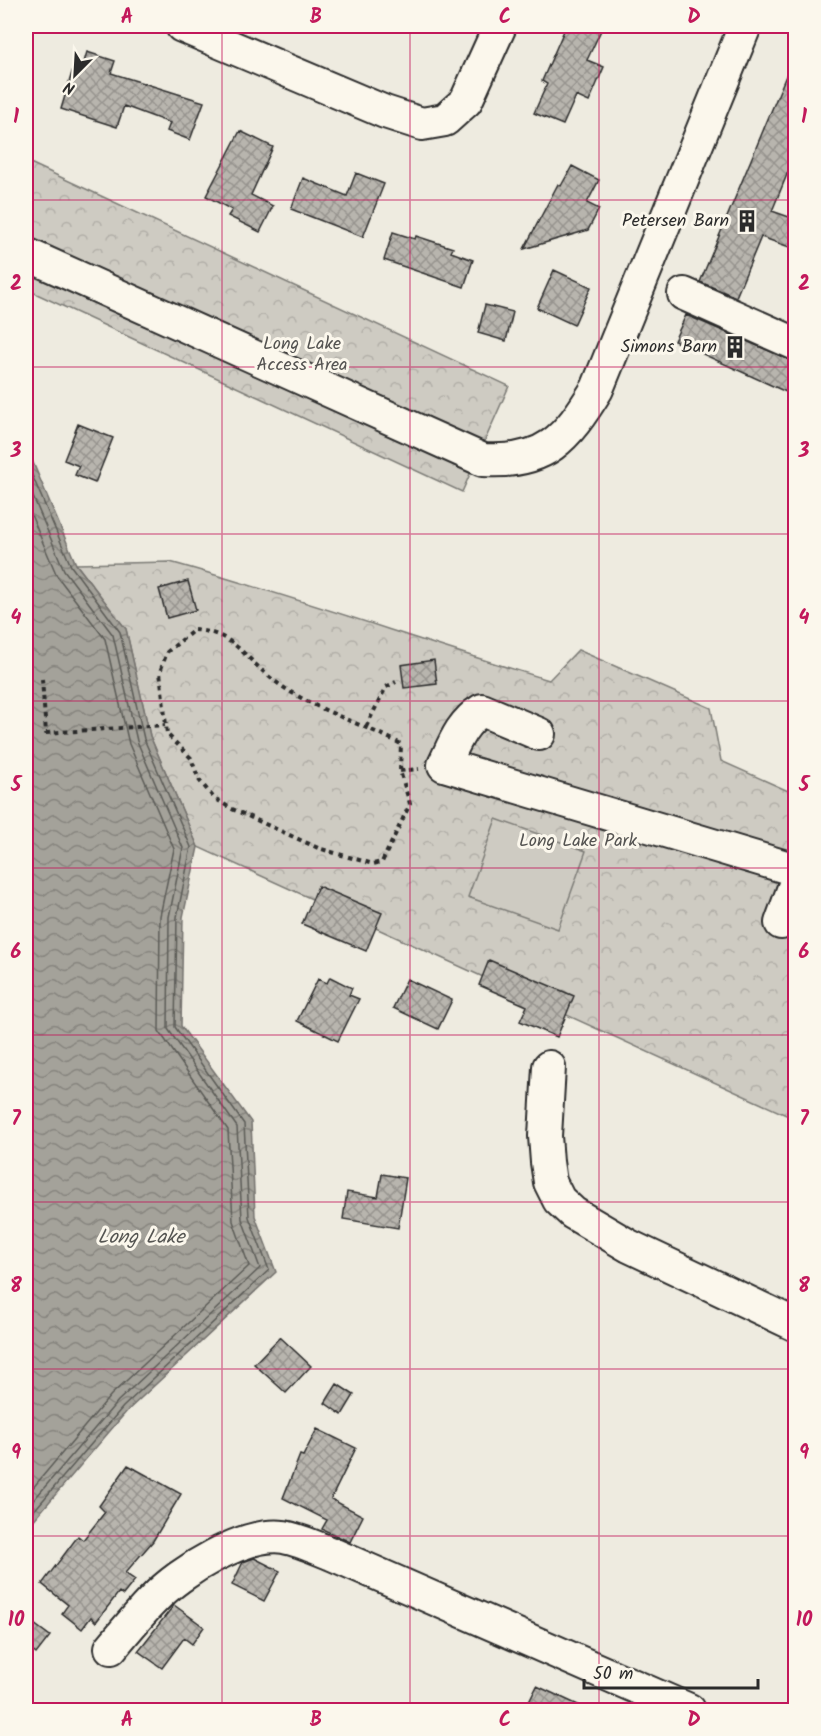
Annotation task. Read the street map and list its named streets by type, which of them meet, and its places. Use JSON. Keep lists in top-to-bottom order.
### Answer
{
  "water": ["Long Lake"],
  "parks": ["Long Lake Access Area", "Long Lake Park"],
  "places": {
    "building": ["Petersen Barn", "Simons Barn"]
  },
  "scale_bar": "50 m",
  "north": "bottom left",
  "grid": {
    "columns": [
      "A",
      "B",
      "C",
      "D"
    ],
    "rows": [
      "1",
      "2",
      "3",
      "4",
      "5",
      "6",
      "7",
      "8",
      "9",
      "10"
    ]
  }
}
